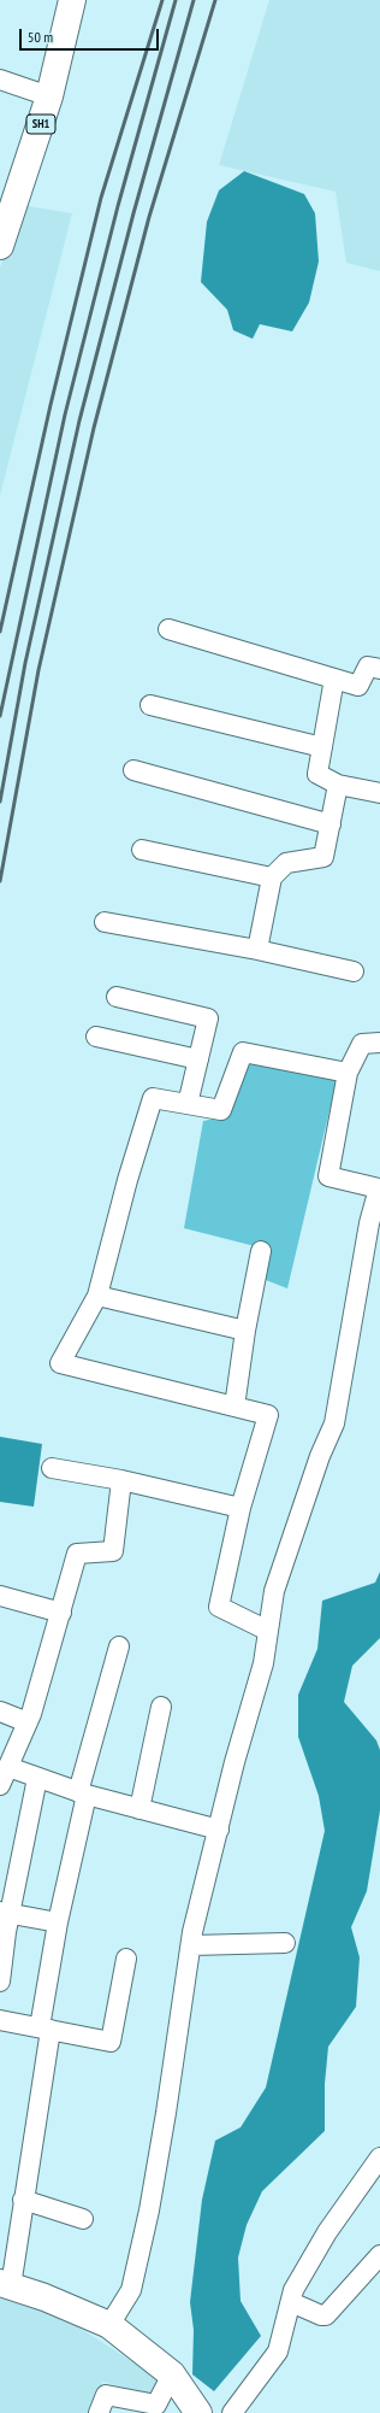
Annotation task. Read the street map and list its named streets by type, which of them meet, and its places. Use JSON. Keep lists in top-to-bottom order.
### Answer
{
  "streets": {
    "main road": ["SH1"]
  },
  "scale_bar": "50 m"
}
